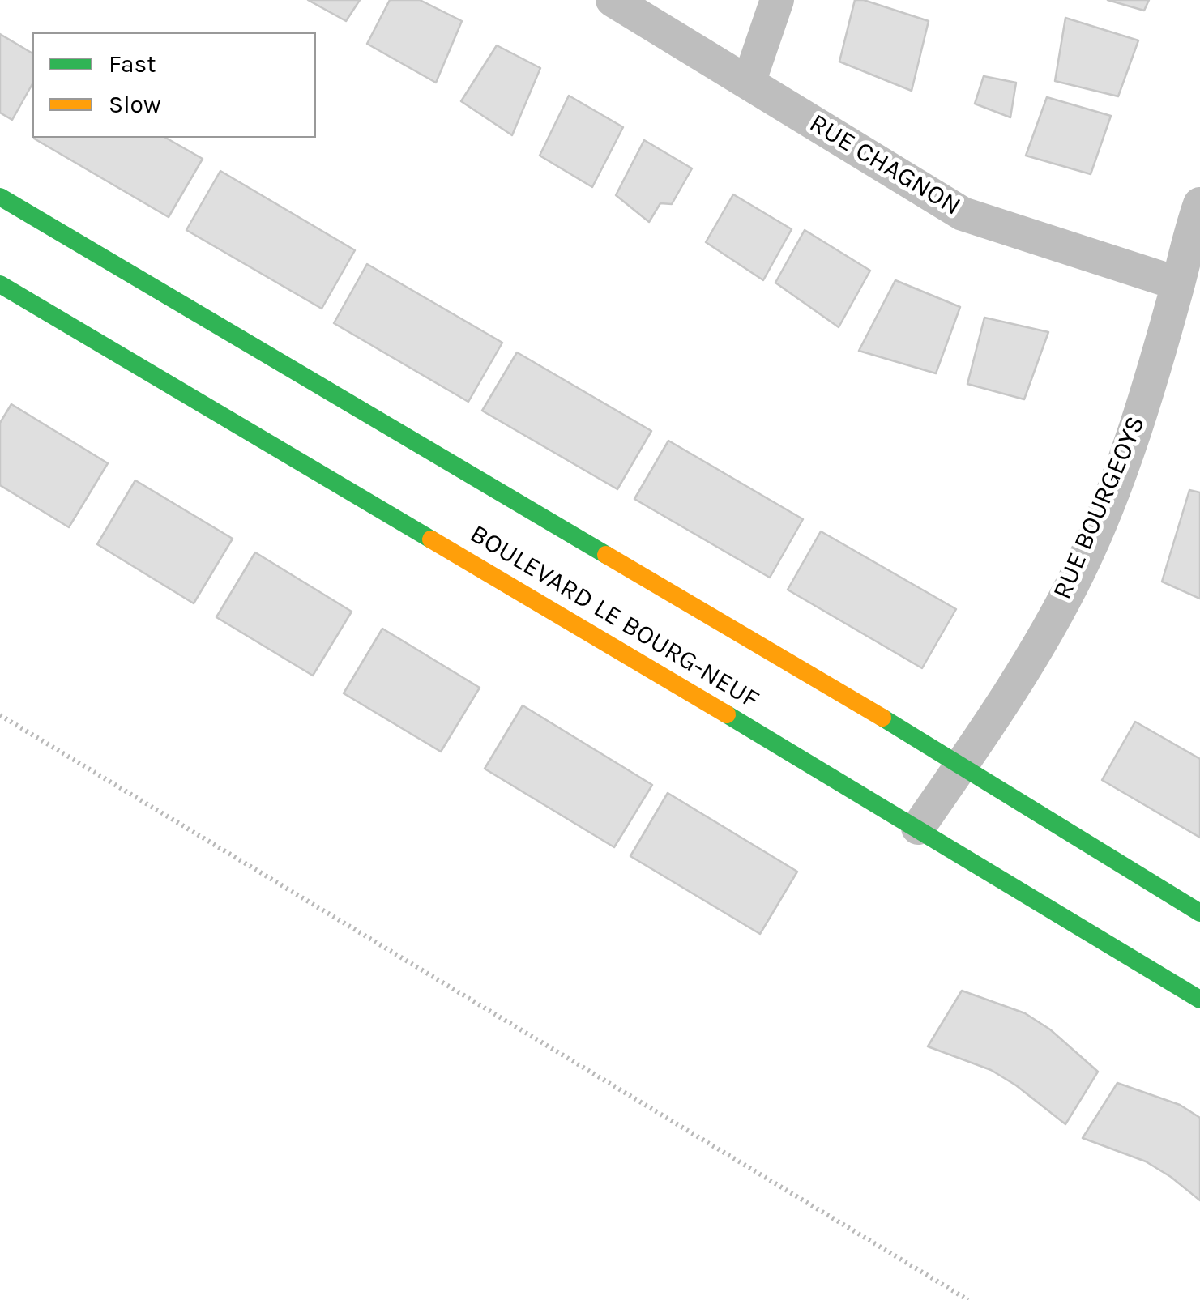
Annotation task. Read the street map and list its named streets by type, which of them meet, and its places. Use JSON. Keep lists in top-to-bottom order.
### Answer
{
  "streets": {
    "street": ["RUE CHAGNON", "RUE BOURGEOYS", "BOULEVARD LE BOURG-NEUF"]
  },
  "crossings": [
    ["RUE CHAGNON", "RUE BOURGEOYS"],
    ["RUE BOURGEOYS", "BOULEVARD LE BOURG-NEUF"]
  ],
  "legend": ["Fast", "Slow"]
}
